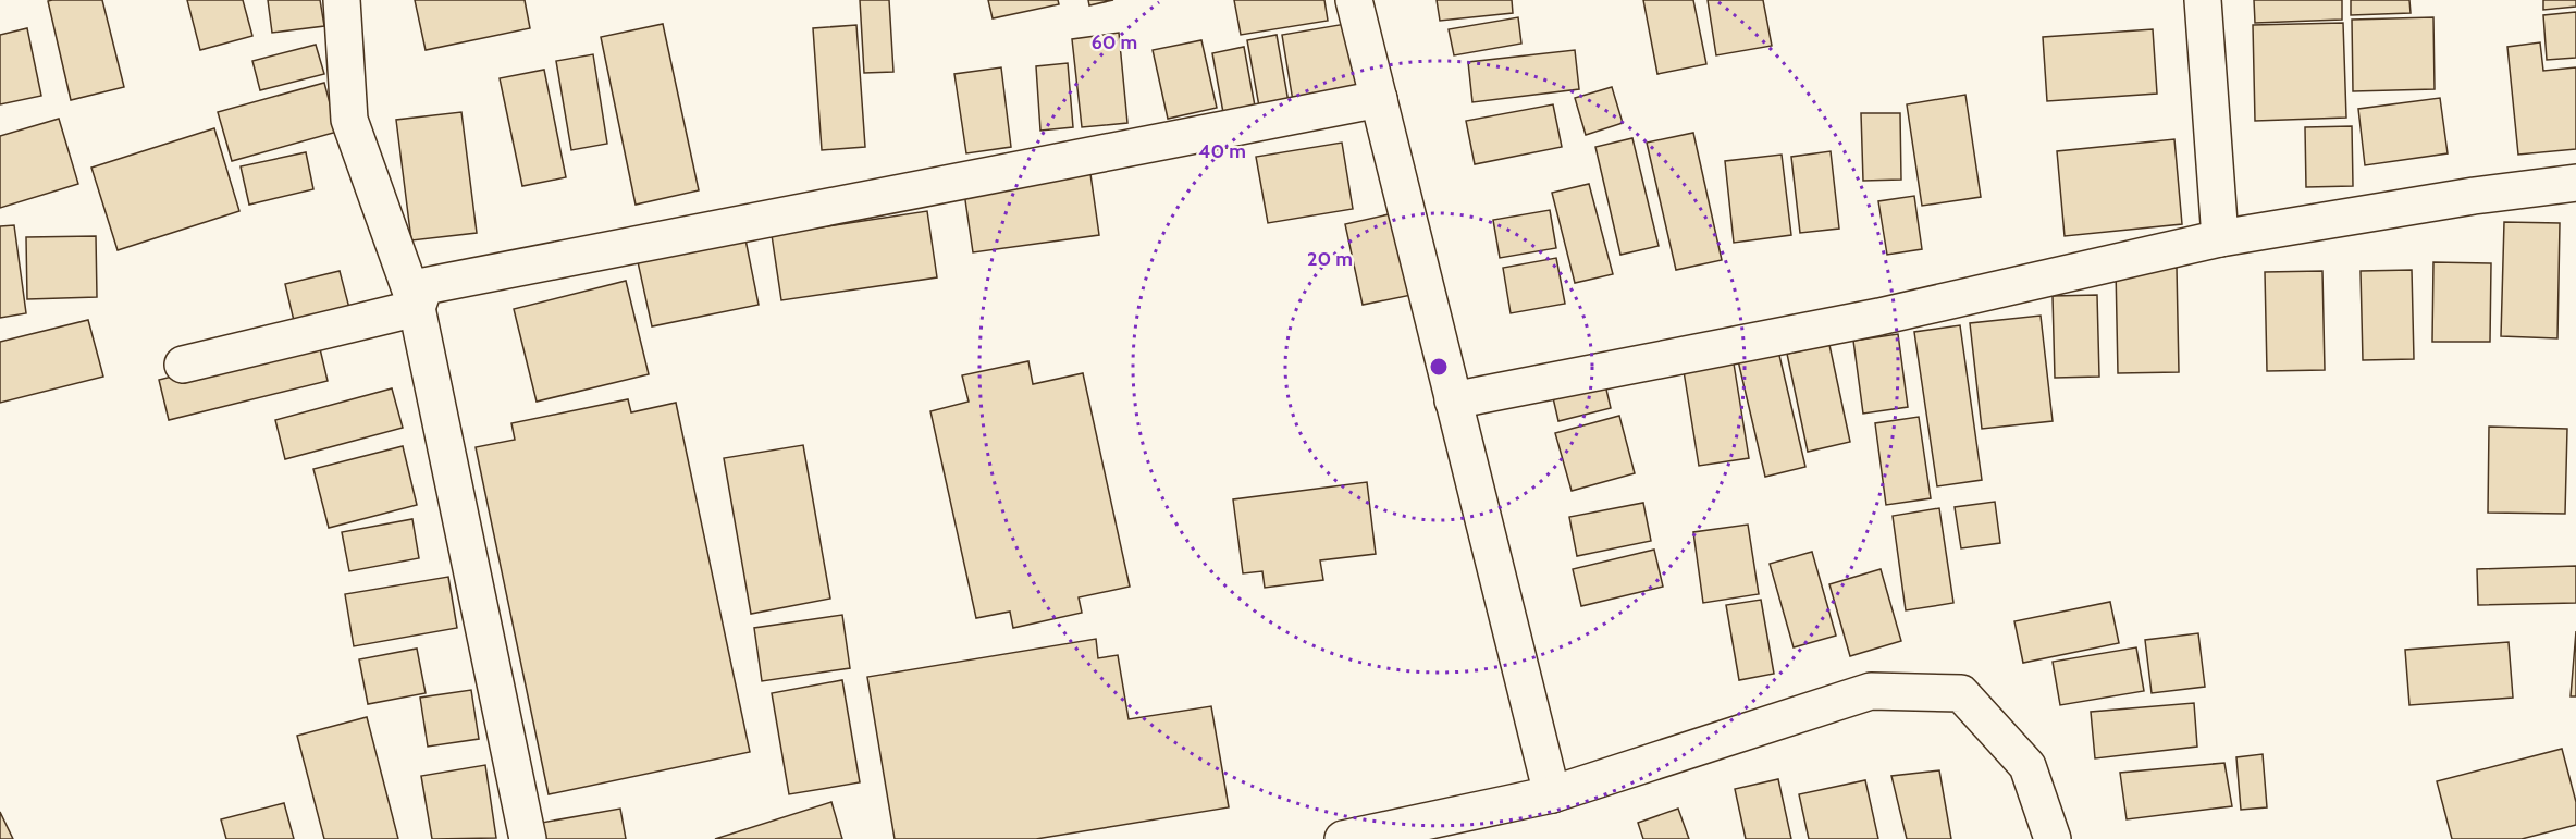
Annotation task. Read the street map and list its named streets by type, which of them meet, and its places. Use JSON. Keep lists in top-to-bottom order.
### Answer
{
  "rings": ["60 m", "40 m", "20 m"]
}
